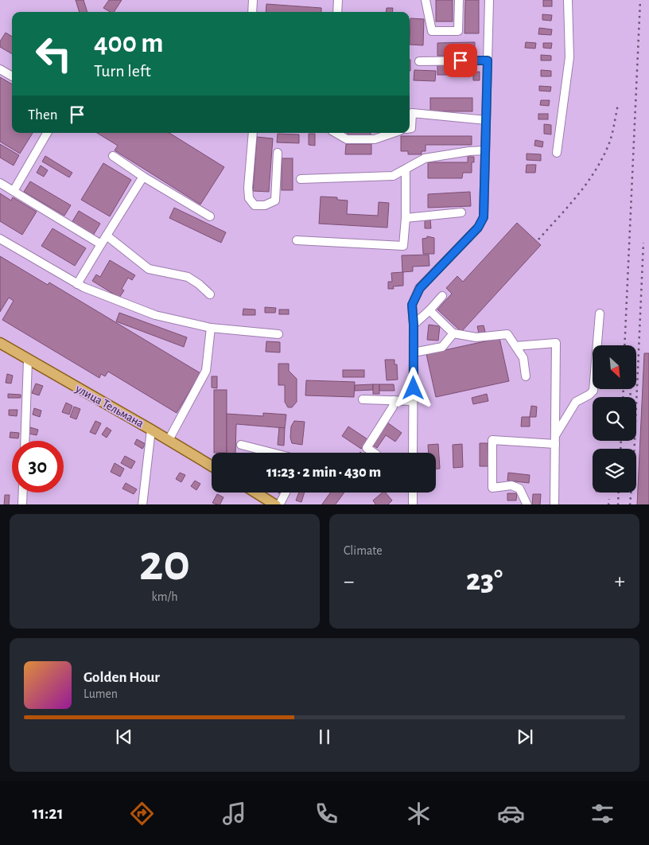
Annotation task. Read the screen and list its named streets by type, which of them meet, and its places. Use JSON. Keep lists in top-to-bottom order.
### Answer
{
  "streets": {
    "main road": ["улица Тельмана"]
  },
  "north": "bottom right",
  "page": {
    "turn": ["400 m", "Turn left"],
    "then": "Then",
    "limit": "30",
    "trip": "11:23 · 2 min · 430 m",
    "tile": [
      ["20", "km/h"],
      "Climate"
    ],
    "heat": ["−", "23°", "+"],
    "song": ["Golden Hour", "Lumen"],
    "tabs": "11:21"
  }
}
